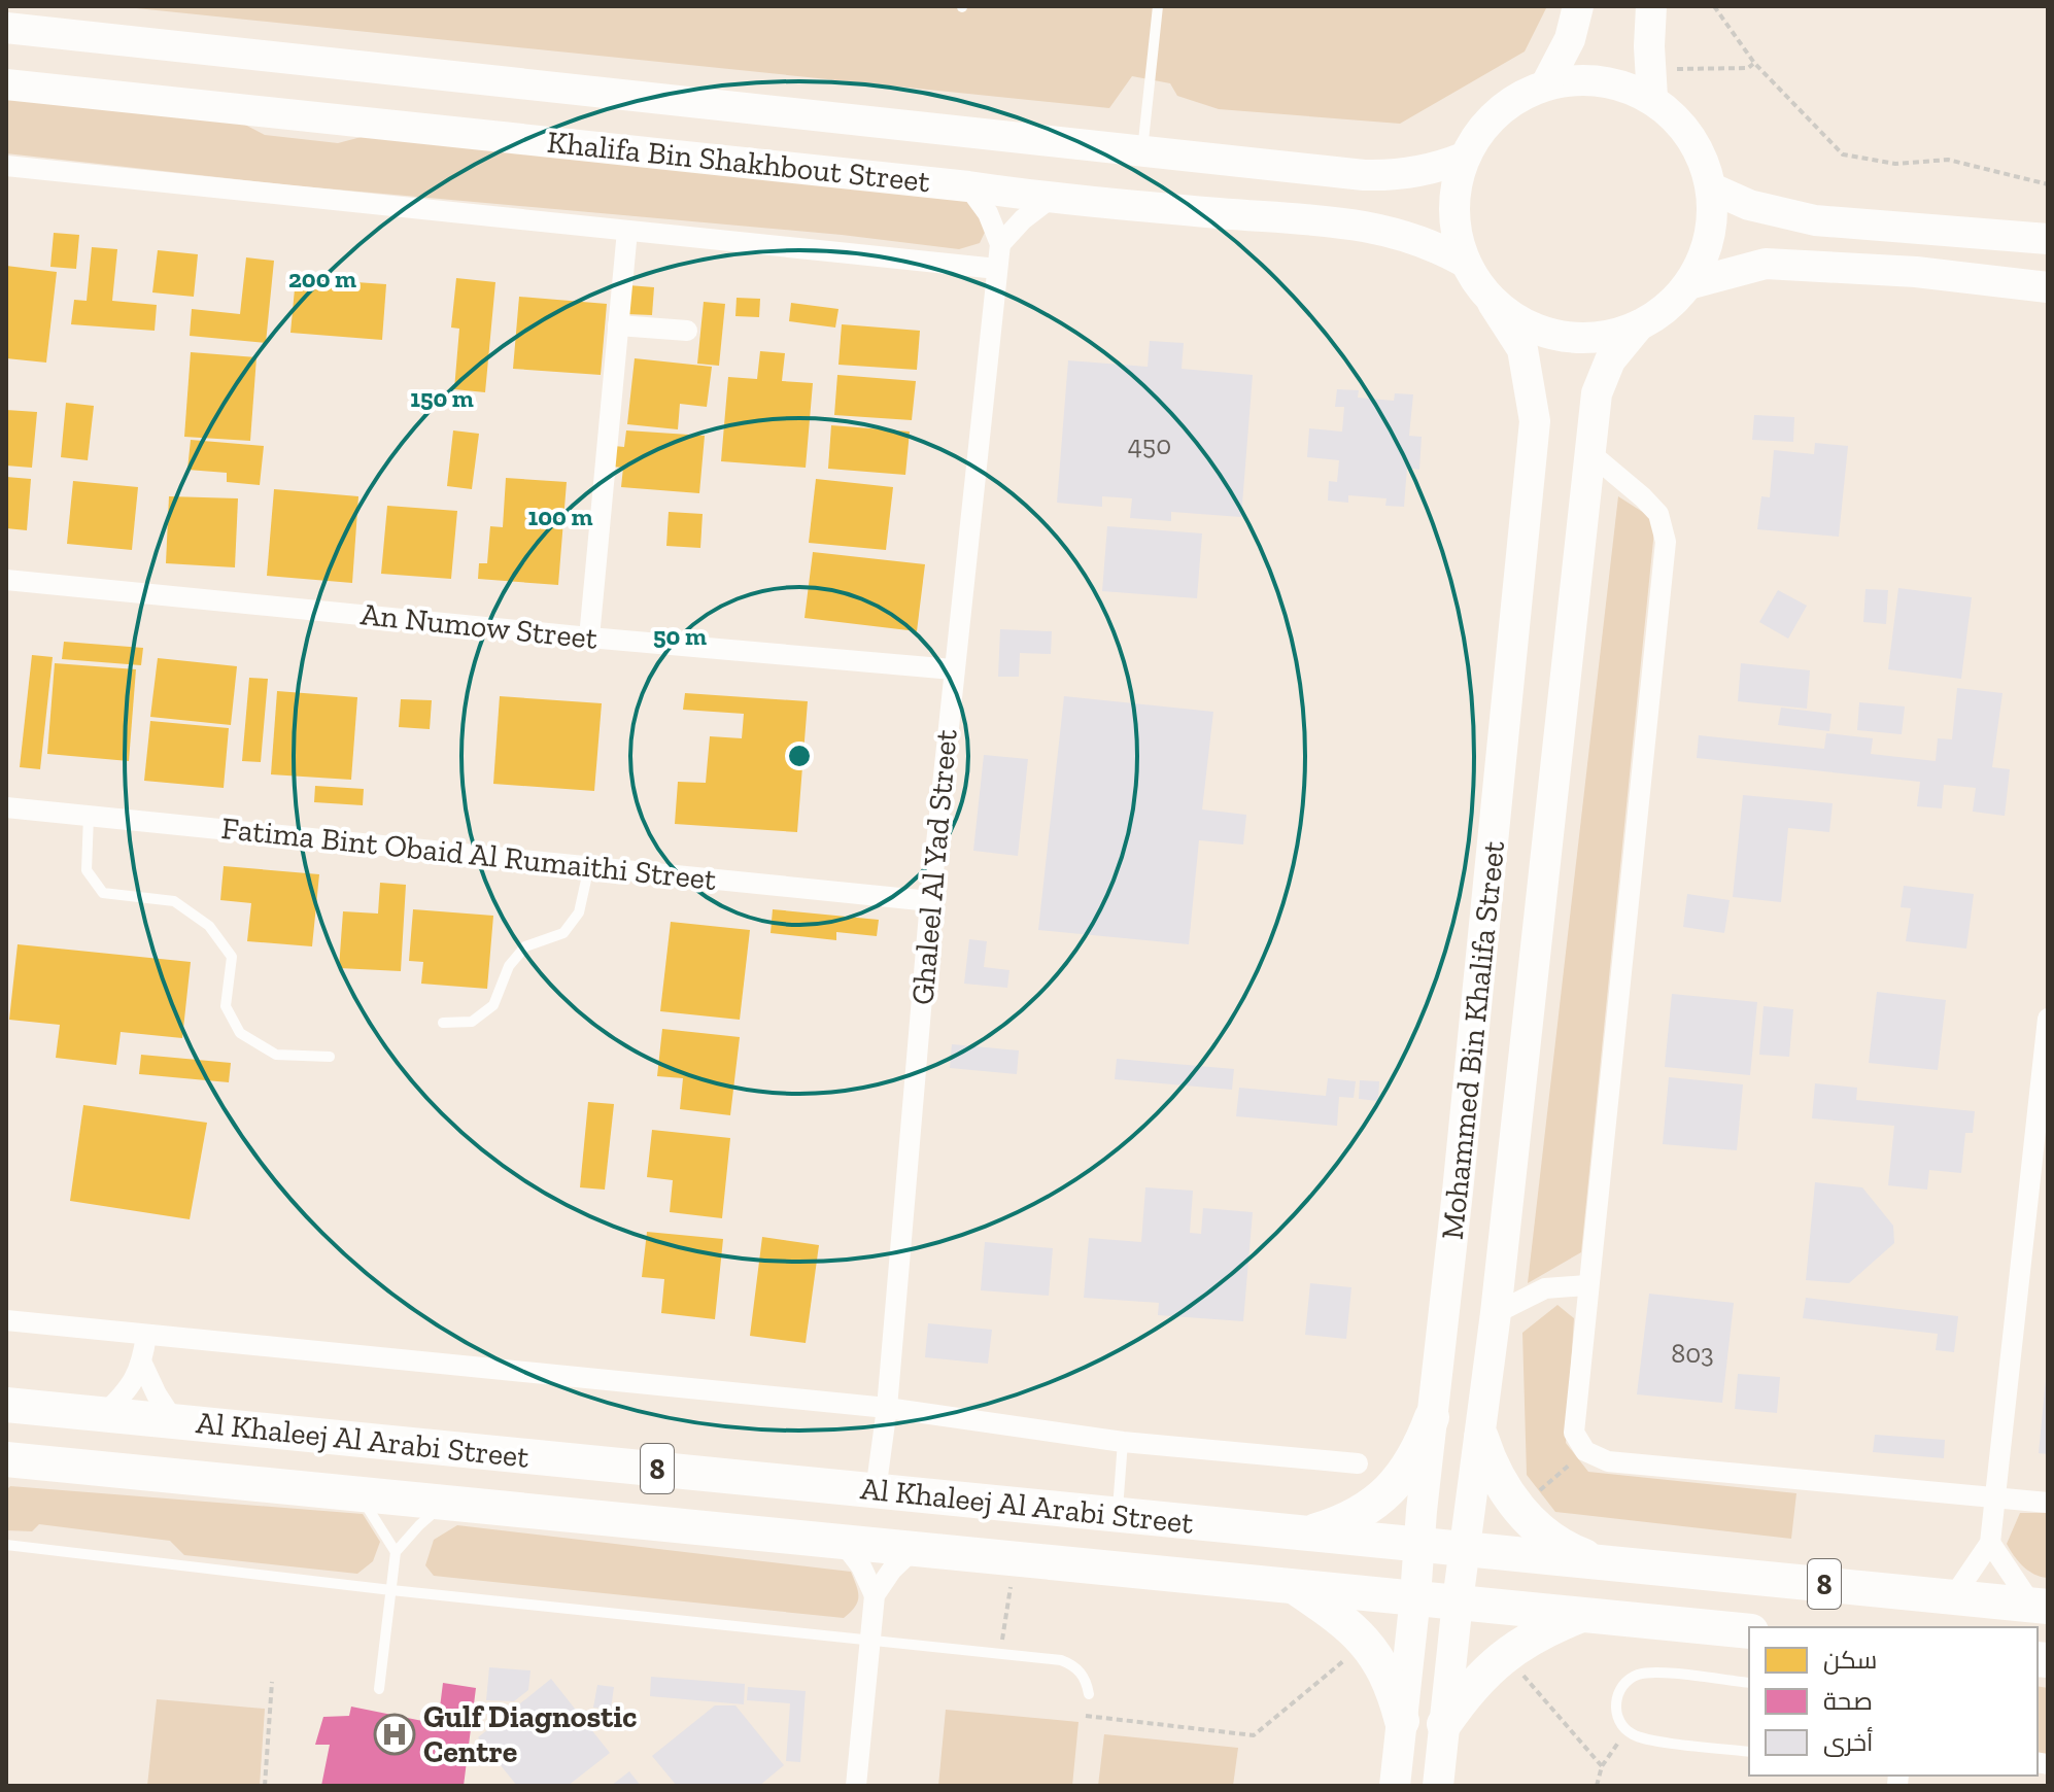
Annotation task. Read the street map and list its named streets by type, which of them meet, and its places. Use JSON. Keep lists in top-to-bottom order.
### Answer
{
  "streets": {
    "highway": ["Al Khaleej Al Arabi Street", "8"],
    "main road": ["Khalifa Bin Shakhbout Street", "Mohammed Bin Khalifa Street"],
    "street": ["An Numow Street", "Fatima Bint Obaid Al Rumaithi Street", "Ghaleel Al Yad Street"]
  },
  "crossings": [
    ["Khalifa Bin Shakhbout Street", "Mohammed Bin Khalifa Street"],
    ["An Numow Street", "Ghaleel Al Yad Street"],
    ["Fatima Bint Obaid Al Rumaithi Street", "Ghaleel Al Yad Street"],
    ["Ghaleel Al Yad Street", "Al Khaleej Al Arabi Street"],
    ["Mohammed Bin Khalifa Street", "Al Khaleej Al Arabi Street"]
  ],
  "places": {
    "hospital": ["Gulf Diagnostic Centre"]
  },
  "house_numbers": ["450", "803"],
  "legend": ["سكن", "صحة", "أخرى"],
  "rings": [
    "200 m",
    "150 m",
    "100 m",
    "50 m"
  ]
}
